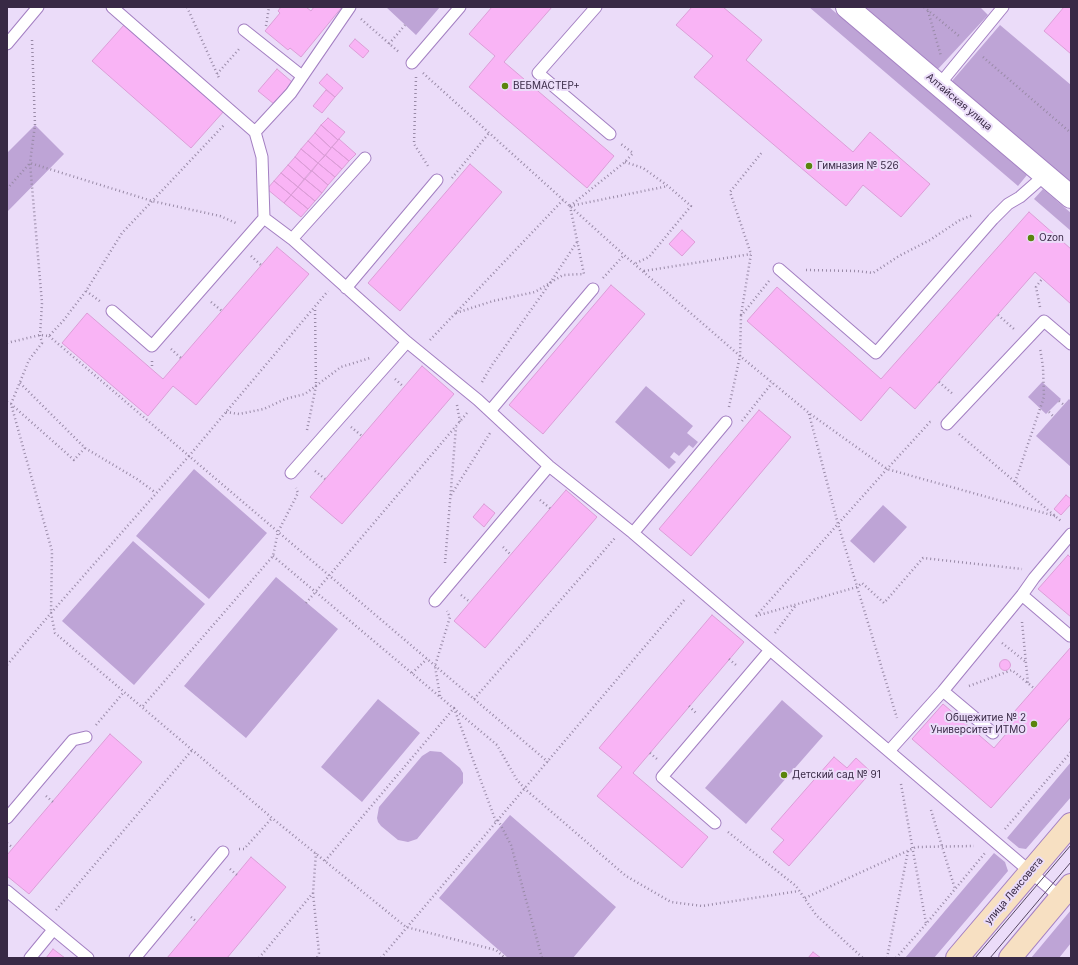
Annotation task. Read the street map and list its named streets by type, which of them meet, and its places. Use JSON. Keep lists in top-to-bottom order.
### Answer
{
  "streets": {
    "street": ["Алтайская улица", "улица Ленсовета"]
  },
  "places": [
    "ВЕБМАСТЕР+",
    "Гимназия № 526",
    "Ozon",
    "Общежитие № 2 Университет ИТМО",
    "Детский сад № 91"
  ]
}
